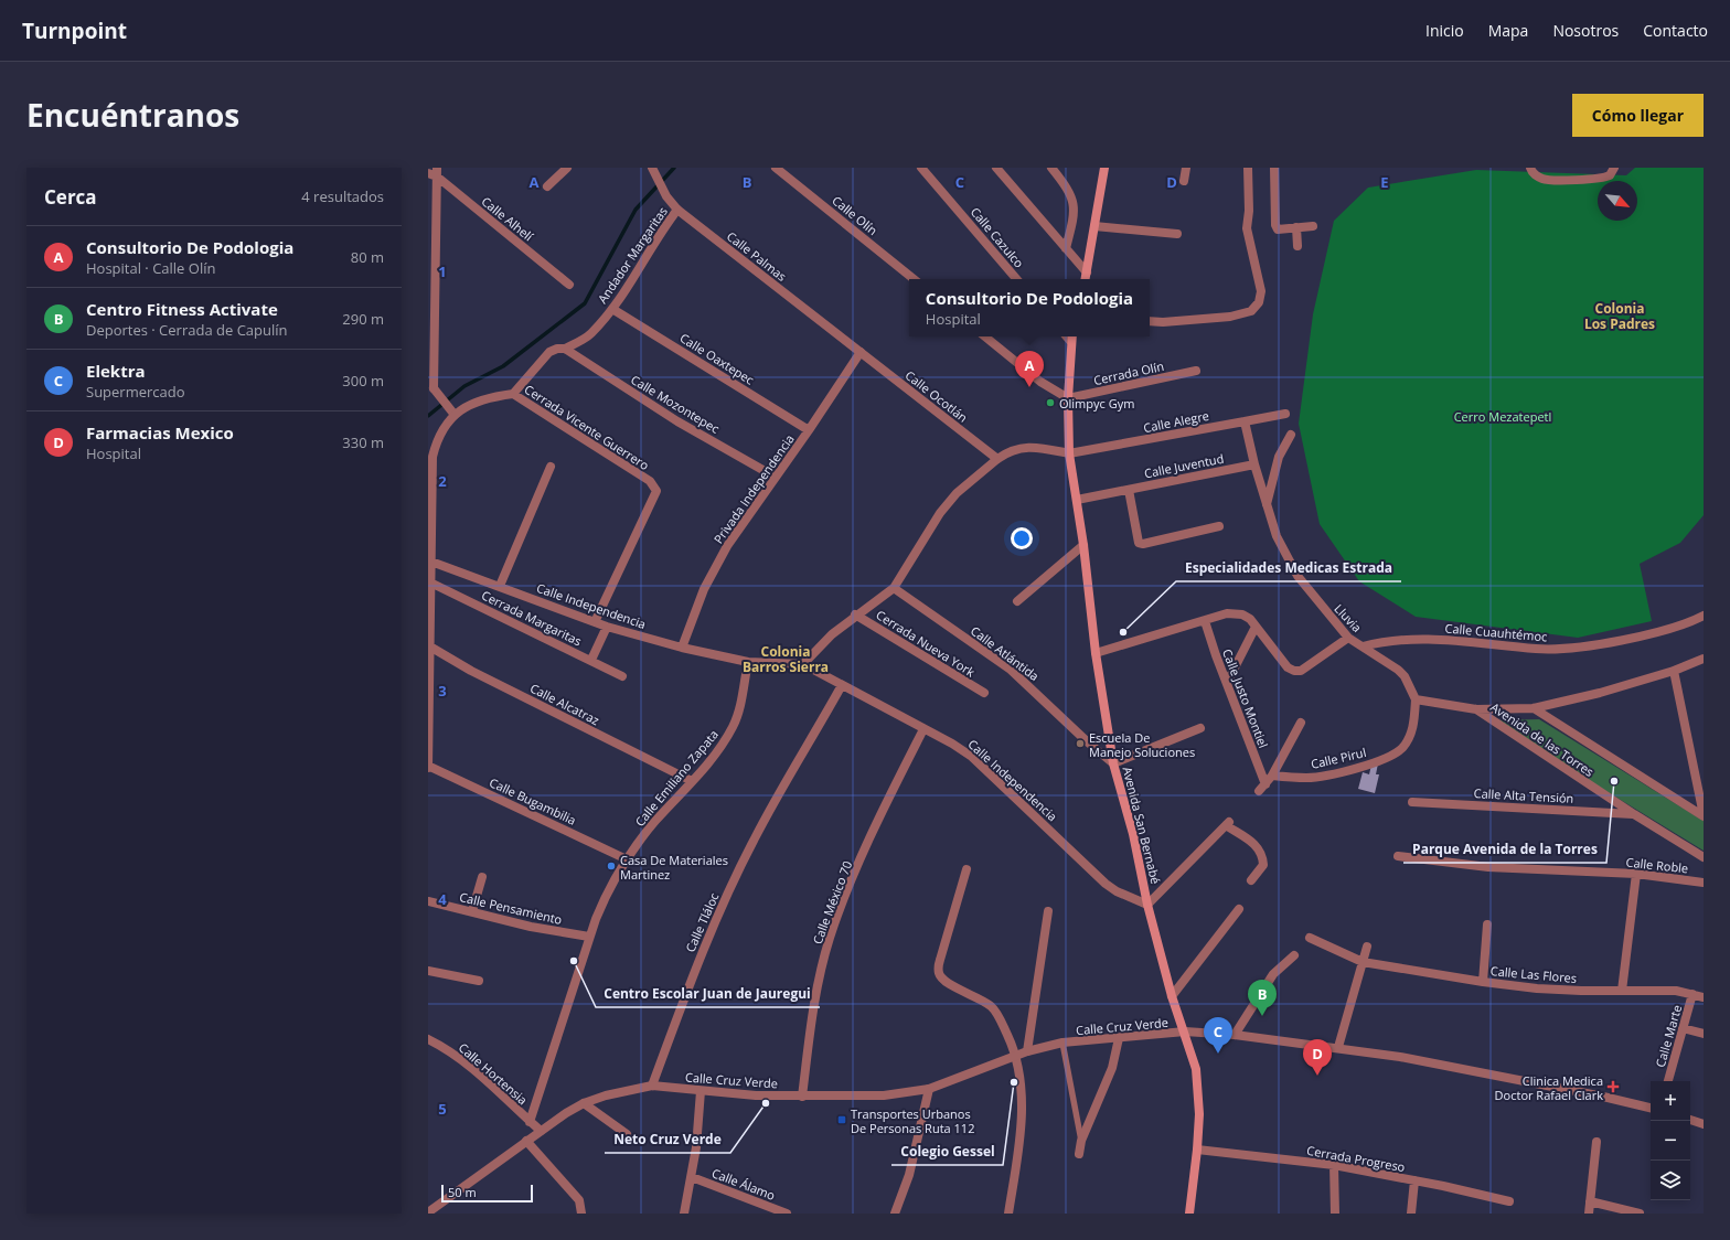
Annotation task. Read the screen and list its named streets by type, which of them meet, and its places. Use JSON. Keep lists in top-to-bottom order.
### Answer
{
  "streets": {
    "main road": ["Avenida San Bernabé"],
    "street": [
      "Calle Olín",
      "Calle Alhelí",
      "Calle Cazulco",
      "Andador Margaritas",
      "Calle Palmas",
      "Calle Oaxtepec",
      "Cerrada Olín",
      "Calle Ocotlán",
      "Calle Mozontepec",
      "Calle Alegre",
      "Cerrada Vicente Guerrero",
      "Calle Juventud",
      "Privada Independencia",
      "Calle Independencia",
      "Cerrada Margaritas",
      "Lluvia",
      "Calle Cuauhtémoc",
      "Cerrada Nueva York",
      "Calle Atlántida",
      "Calle Justo Montiel",
      "Calle Alcatraz",
      "Avenida de las Torres",
      "Calle Pirul",
      "Calle Emiliano Zapata",
      "Calle Alta Tensión",
      "Calle Bugambilia",
      "Calle Roble",
      "Calle México 70",
      "Calle Pensamiento",
      "Calle Tláloc",
      "Calle Las Flores",
      "Calle Cruz Verde",
      "Calle Marte",
      "Calle Hortensia",
      "Cerrada Progreso",
      "Calle Álamo"
    ]
  },
  "crossings": [
    ["Andador Margaritas", "Calle Palmas"],
    ["Andador Margaritas", "Calle Oaxtepec"],
    ["Andador Margaritas", "Calle Mozontepec"],
    ["Andador Margaritas", "Cerrada Vicente Guerrero"],
    ["Calle Palmas", "Calle Ocotlán"],
    ["Calle Palmas", "Privada Independencia"],
    ["Calle Oaxtepec", "Privada Independencia"],
    ["Cerrada Olín", "Avenida San Bernabé"],
    ["Calle Ocotlán", "Privada Independencia"],
    ["Calle Mozontepec", "Privada Independencia"],
    ["Calle Alegre", "Avenida San Bernabé"],
    ["Cerrada Vicente Guerrero", "Calle Independencia"],
    ["Calle Juventud", "Avenida San Bernabé"],
    ["Privada Independencia", "Calle Independencia"],
    ["Calle Independencia", "Calle Emiliano Zapata"],
    ["Calle Independencia", "Avenida San Bernabé"],
    ["Calle Independencia", "Calle México 70"],
    ["Calle Independencia", "Calle Tláloc"],
    ["Lluvia", "Calle Cuauhtémoc"],
    ["Lluvia", "Calle Pirul"],
    ["Calle Atlántida", "Avenida San Bernabé"],
    ["Calle Justo Montiel", "Calle Pirul"],
    ["Calle Alcatraz", "Calle Emiliano Zapata"],
    ["Avenida de las Torres", "Calle Alta Tensión"],
    ["Calle Emiliano Zapata", "Calle Bugambilia"],
    ["Calle Emiliano Zapata", "Calle Pensamiento"],
    ["Calle Emiliano Zapata", "Calle Hortensia"],
    ["Avenida San Bernabé", "Calle Cruz Verde"],
    ["Avenida San Bernabé", "Cerrada Progreso"],
    ["Calle México 70", "Calle Cruz Verde"],
    ["Calle Tláloc", "Calle Cruz Verde"],
    ["Calle Las Flores", "Calle Marte"],
    ["Calle Cruz Verde", "Calle Hortensia"]
  ],
  "districts": ["Colonia Los Padres", "Colonia Barros Sierra"],
  "parks": ["Cerro Mezatepetl"],
  "places": {
    "other": [
      "Olimpyc Gym",
      "Especialidades Medicas Estrada",
      "Escuela De Manejo Soluciones",
      "Parque Avenida de la Torres",
      "Casa De Materiales Martinez",
      "Centro Escolar Juan de Jauregui",
      "Colegio Gessel",
      "Neto Cruz Verde"
    ],
    "health": ["Clinica Medica Doctor Rafael Clark"],
    "transit": ["Transportes Urbanos De Personas Ruta 112"]
  },
  "scale_bar": "50 m",
  "north": "bottom right",
  "page": {
    "header": "Turnpoint",
    "nav": [
      "Inicio",
      "Mapa",
      "Nosotros",
      "Contacto"
    ],
    "title": "Encuéntranos",
    "buttons": "Cómo llegar",
    "heading": ["Cerca", "4 resultados"],
    "list": [
      {
        "mark": "A",
        "name": "Consultorio De Podologia",
        "note": "Hospital · Calle Olín",
        "value": "80 m"
      },
      {
        "mark": "B",
        "name": "Centro Fitness Activate",
        "note": "Deportes · Cerrada de Capulín",
        "value": "290 m"
      },
      {
        "mark": "C",
        "name": "Elektra",
        "note": "Supermercado",
        "value": "300 m"
      },
      {
        "mark": "D",
        "name": "Farmacias Mexico",
        "note": "Hospital",
        "value": "330 m"
      }
    ],
    "popup": ["Consultorio De Podologia", "Hospital"],
    "pins": [
      "A",
      "B",
      "C",
      "D"
    ],
    "map_buttons": ["+", "−"],
    "scale": "50 m"
  },
  "grid": {
    "columns": [
      "A",
      "B",
      "C",
      "D",
      "E"
    ],
    "rows": [
      "1",
      "2",
      "3",
      "4",
      "5"
    ]
  }
}
